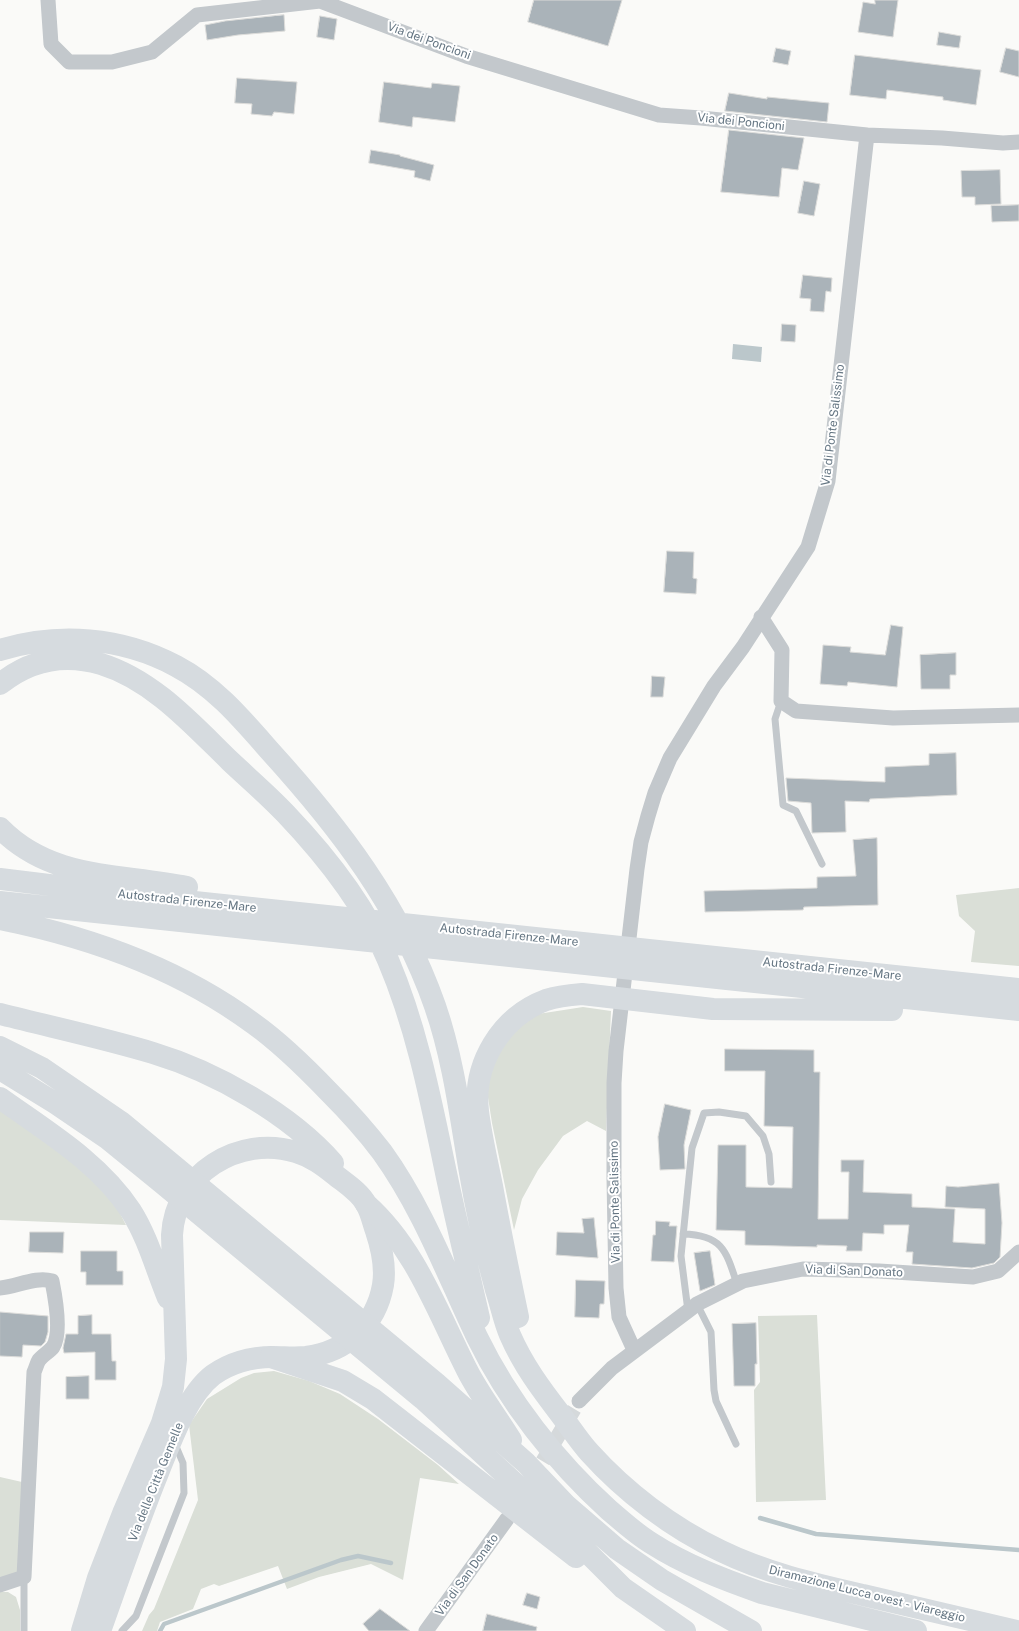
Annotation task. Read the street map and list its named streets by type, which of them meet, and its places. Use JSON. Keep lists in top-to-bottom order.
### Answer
{
  "streets": {
    "main road": ["Autostrada Firenze-Mare", "Via delle Città Gemelle", "Diramazione Lucca ovest - Viareggio"],
    "street": ["Via dei Poncioni", "Via di Ponte Salissimo", "Via di San Donato"]
  },
  "crossings": [
    ["Via dei Poncioni", "Via di Ponte Salissimo"],
    ["Via di Ponte Salissimo", "Via di San Donato"]
  ]
}
